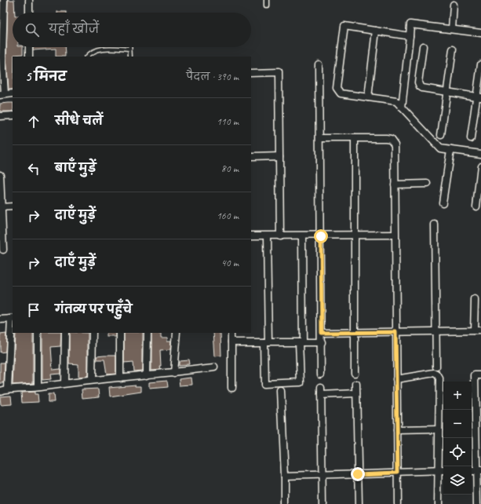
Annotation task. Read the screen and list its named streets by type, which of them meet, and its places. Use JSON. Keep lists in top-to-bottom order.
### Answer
{
  "page": {
    "search": "यहाँ खोजें",
    "heading": ["5 मिनट", "पैदल · 390 m"],
    "list": [
      ["सीधे चलें", "110 m"],
      ["बाएँ मुड़ें", "80 m"],
      ["दाएँ मुड़ें", "160 m"],
      ["दाएँ मुड़ें", "40 m"],
      "गंतव्य पर पहुँचे"
    ],
    "map_buttons": ["+", "−"]
  }
}
